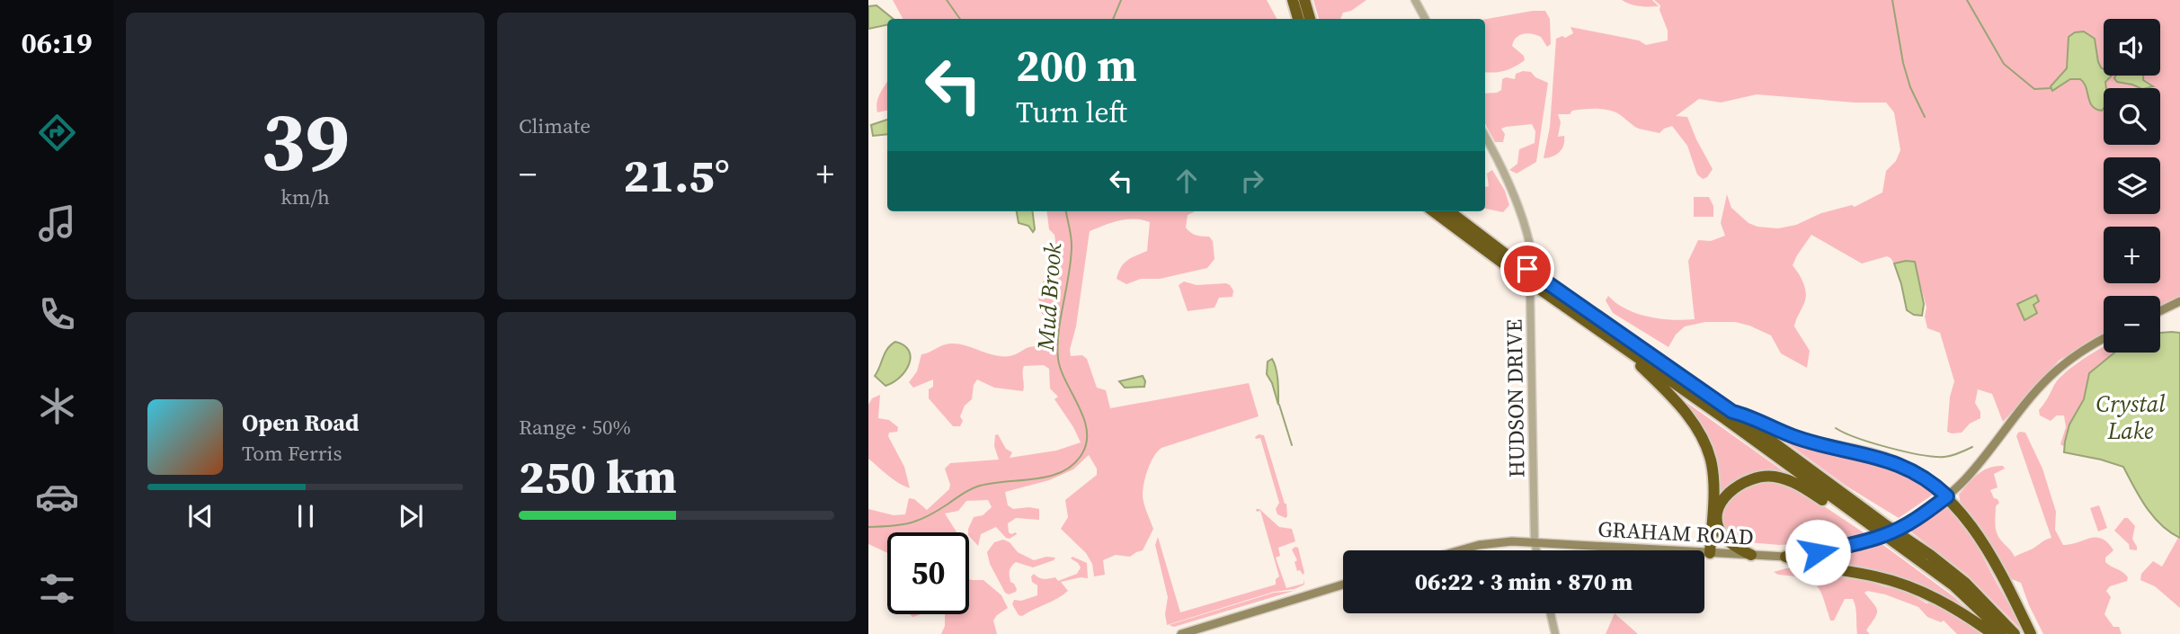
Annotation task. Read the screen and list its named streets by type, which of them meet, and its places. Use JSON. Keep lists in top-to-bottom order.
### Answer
{
  "streets": {
    "main road": ["GRAHAM ROAD"],
    "street": ["HUDSON DRIVE"]
  },
  "crossings": [
    ["HUDSON DRIVE", "GRAHAM ROAD"]
  ],
  "water": ["Mud Brook", "Crystal Lake"],
  "page": {
    "tabs": "06:19",
    "tile": [
      ["39", "km/h"],
      "Climate",
      ["Range · 50%", "250 km"]
    ],
    "map_buttons": ["+", "−"],
    "turn": ["200 m", "Turn left"],
    "heat": ["−", "21.5°", "+"],
    "song": ["Open Road", "Tom Ferris"],
    "limit": "50",
    "trip": "06:22 · 3 min · 870 m"
  }
}
